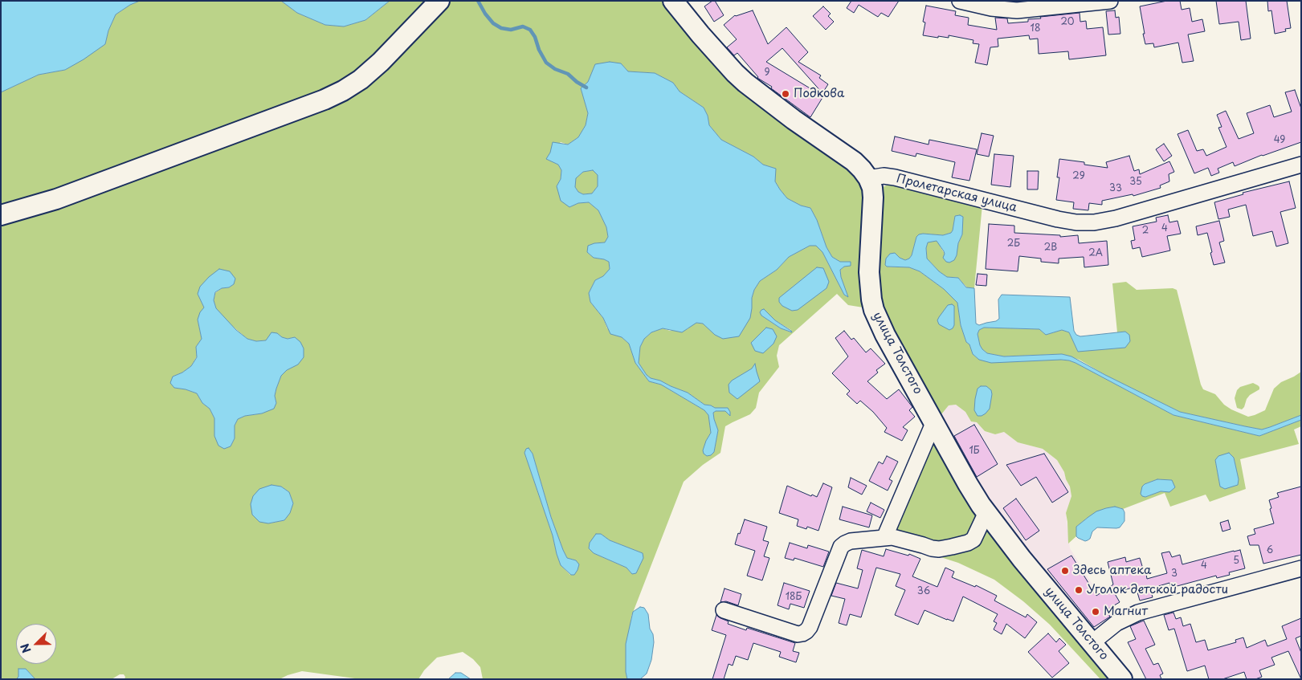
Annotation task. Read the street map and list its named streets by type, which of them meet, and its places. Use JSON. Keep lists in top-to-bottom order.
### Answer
{
  "streets": {
    "main road": ["улица Толстого"],
    "street": ["Пролетарская улица"]
  },
  "crossings": [
    ["Пролетарская улица", "улица Толстого"]
  ],
  "places": [
    "Подкова",
    "Здесь аптека",
    "Уголок детской радости",
    "Магнит"
  ],
  "house_numbers": [
    "20",
    "18",
    "9",
    "49",
    "29",
    "35",
    "33",
    "4",
    "2",
    "2Б",
    "2В",
    "2А",
    "1Б",
    "6",
    "5",
    "4",
    "3",
    "36",
    "18Б"
  ],
  "north": "bottom left"
}
